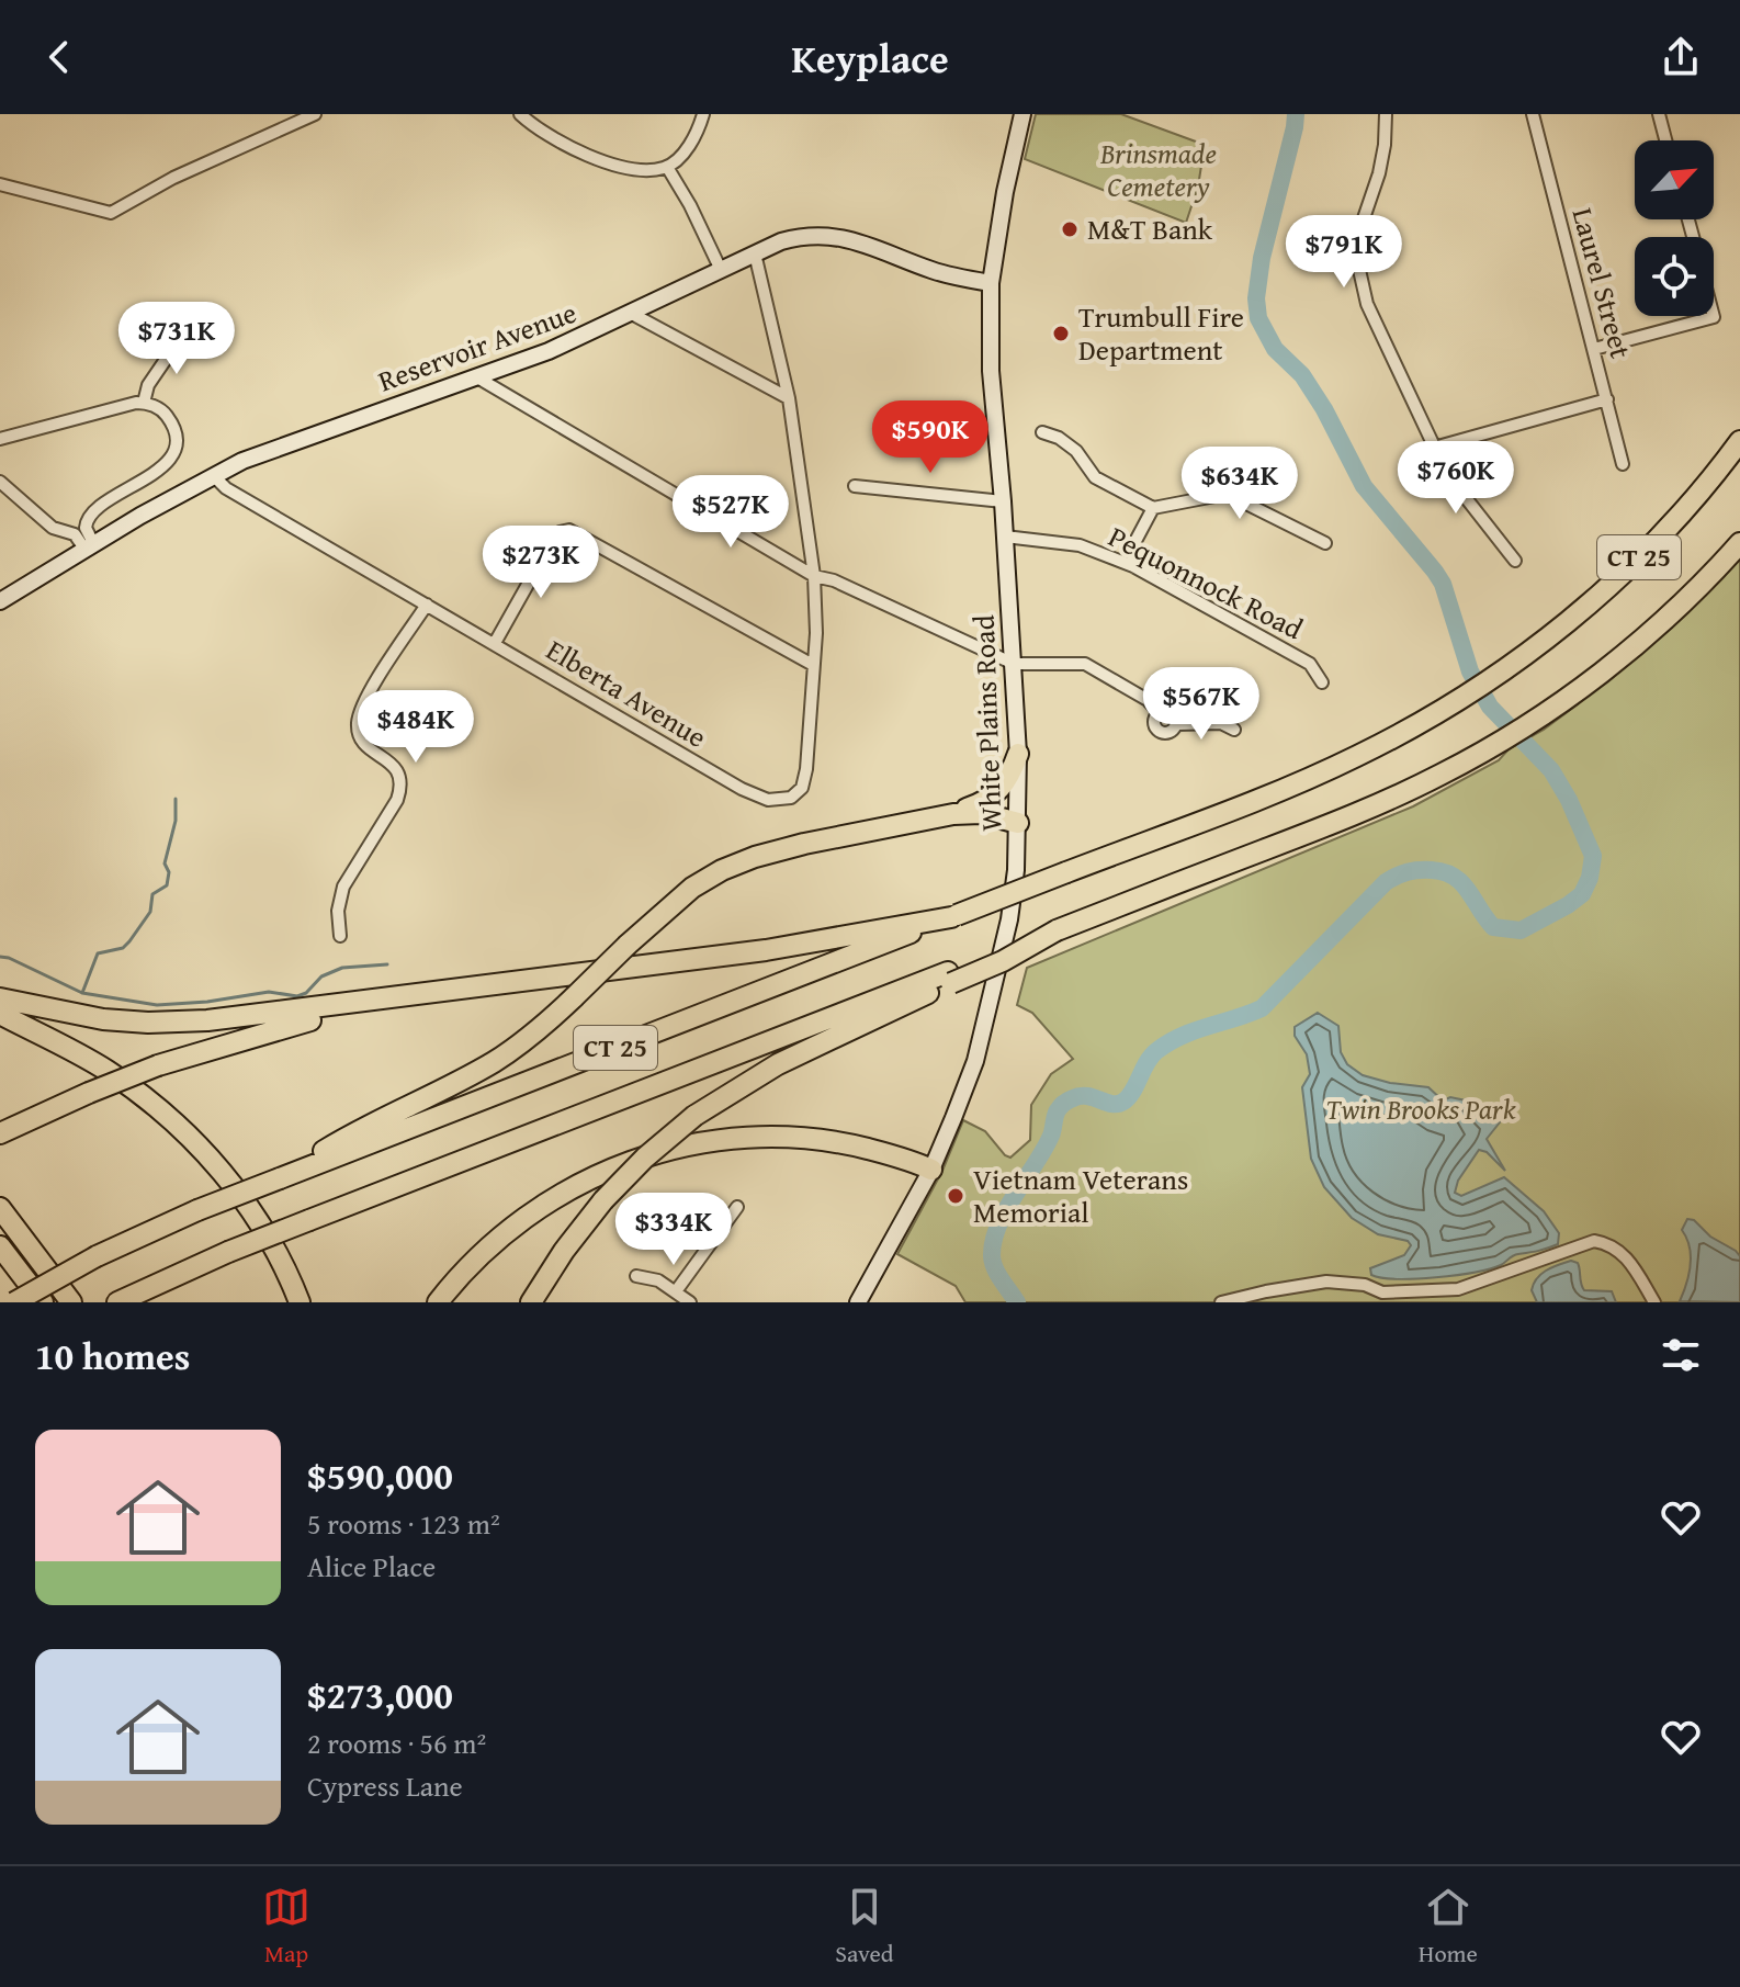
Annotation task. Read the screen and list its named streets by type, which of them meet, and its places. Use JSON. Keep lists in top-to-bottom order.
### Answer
{
  "streets": {
    "highway": ["CT 25"],
    "main road": ["Reservoir Avenue", "White Plains Road"],
    "street": ["Laurel Street", "Pequonnock Road", "Elberta Avenue"]
  },
  "crossings": [
    ["Reservoir Avenue", "Elberta Avenue"],
    ["Reservoir Avenue", "White Plains Road"],
    ["Pequonnock Road", "White Plains Road"]
  ],
  "parks": ["Brinsmade Cemetery", "Twin Brooks Park"],
  "places": ["M&T Bank", "Trumbull Fire Department", "Vietnam Veterans Memorial"],
  "north": "top right",
  "page": {
    "header": "Keyplace",
    "price": [
      "$791K",
      "$731K",
      "$590K",
      "$760K",
      "$634K",
      "$527K",
      "$273K",
      "$567K",
      "$484K",
      "$334K"
    ],
    "heading": "10 homes",
    "list": [
      {
        "name": "$590,000",
        "note": "5 rooms · 123 m² · Alice Place"
      },
      {
        "name": "$273,000",
        "note": "2 rooms · 56 m² · Cypress Lane"
      }
    ],
    "tabs": ["Map", "Saved", "Home"]
  }
}
